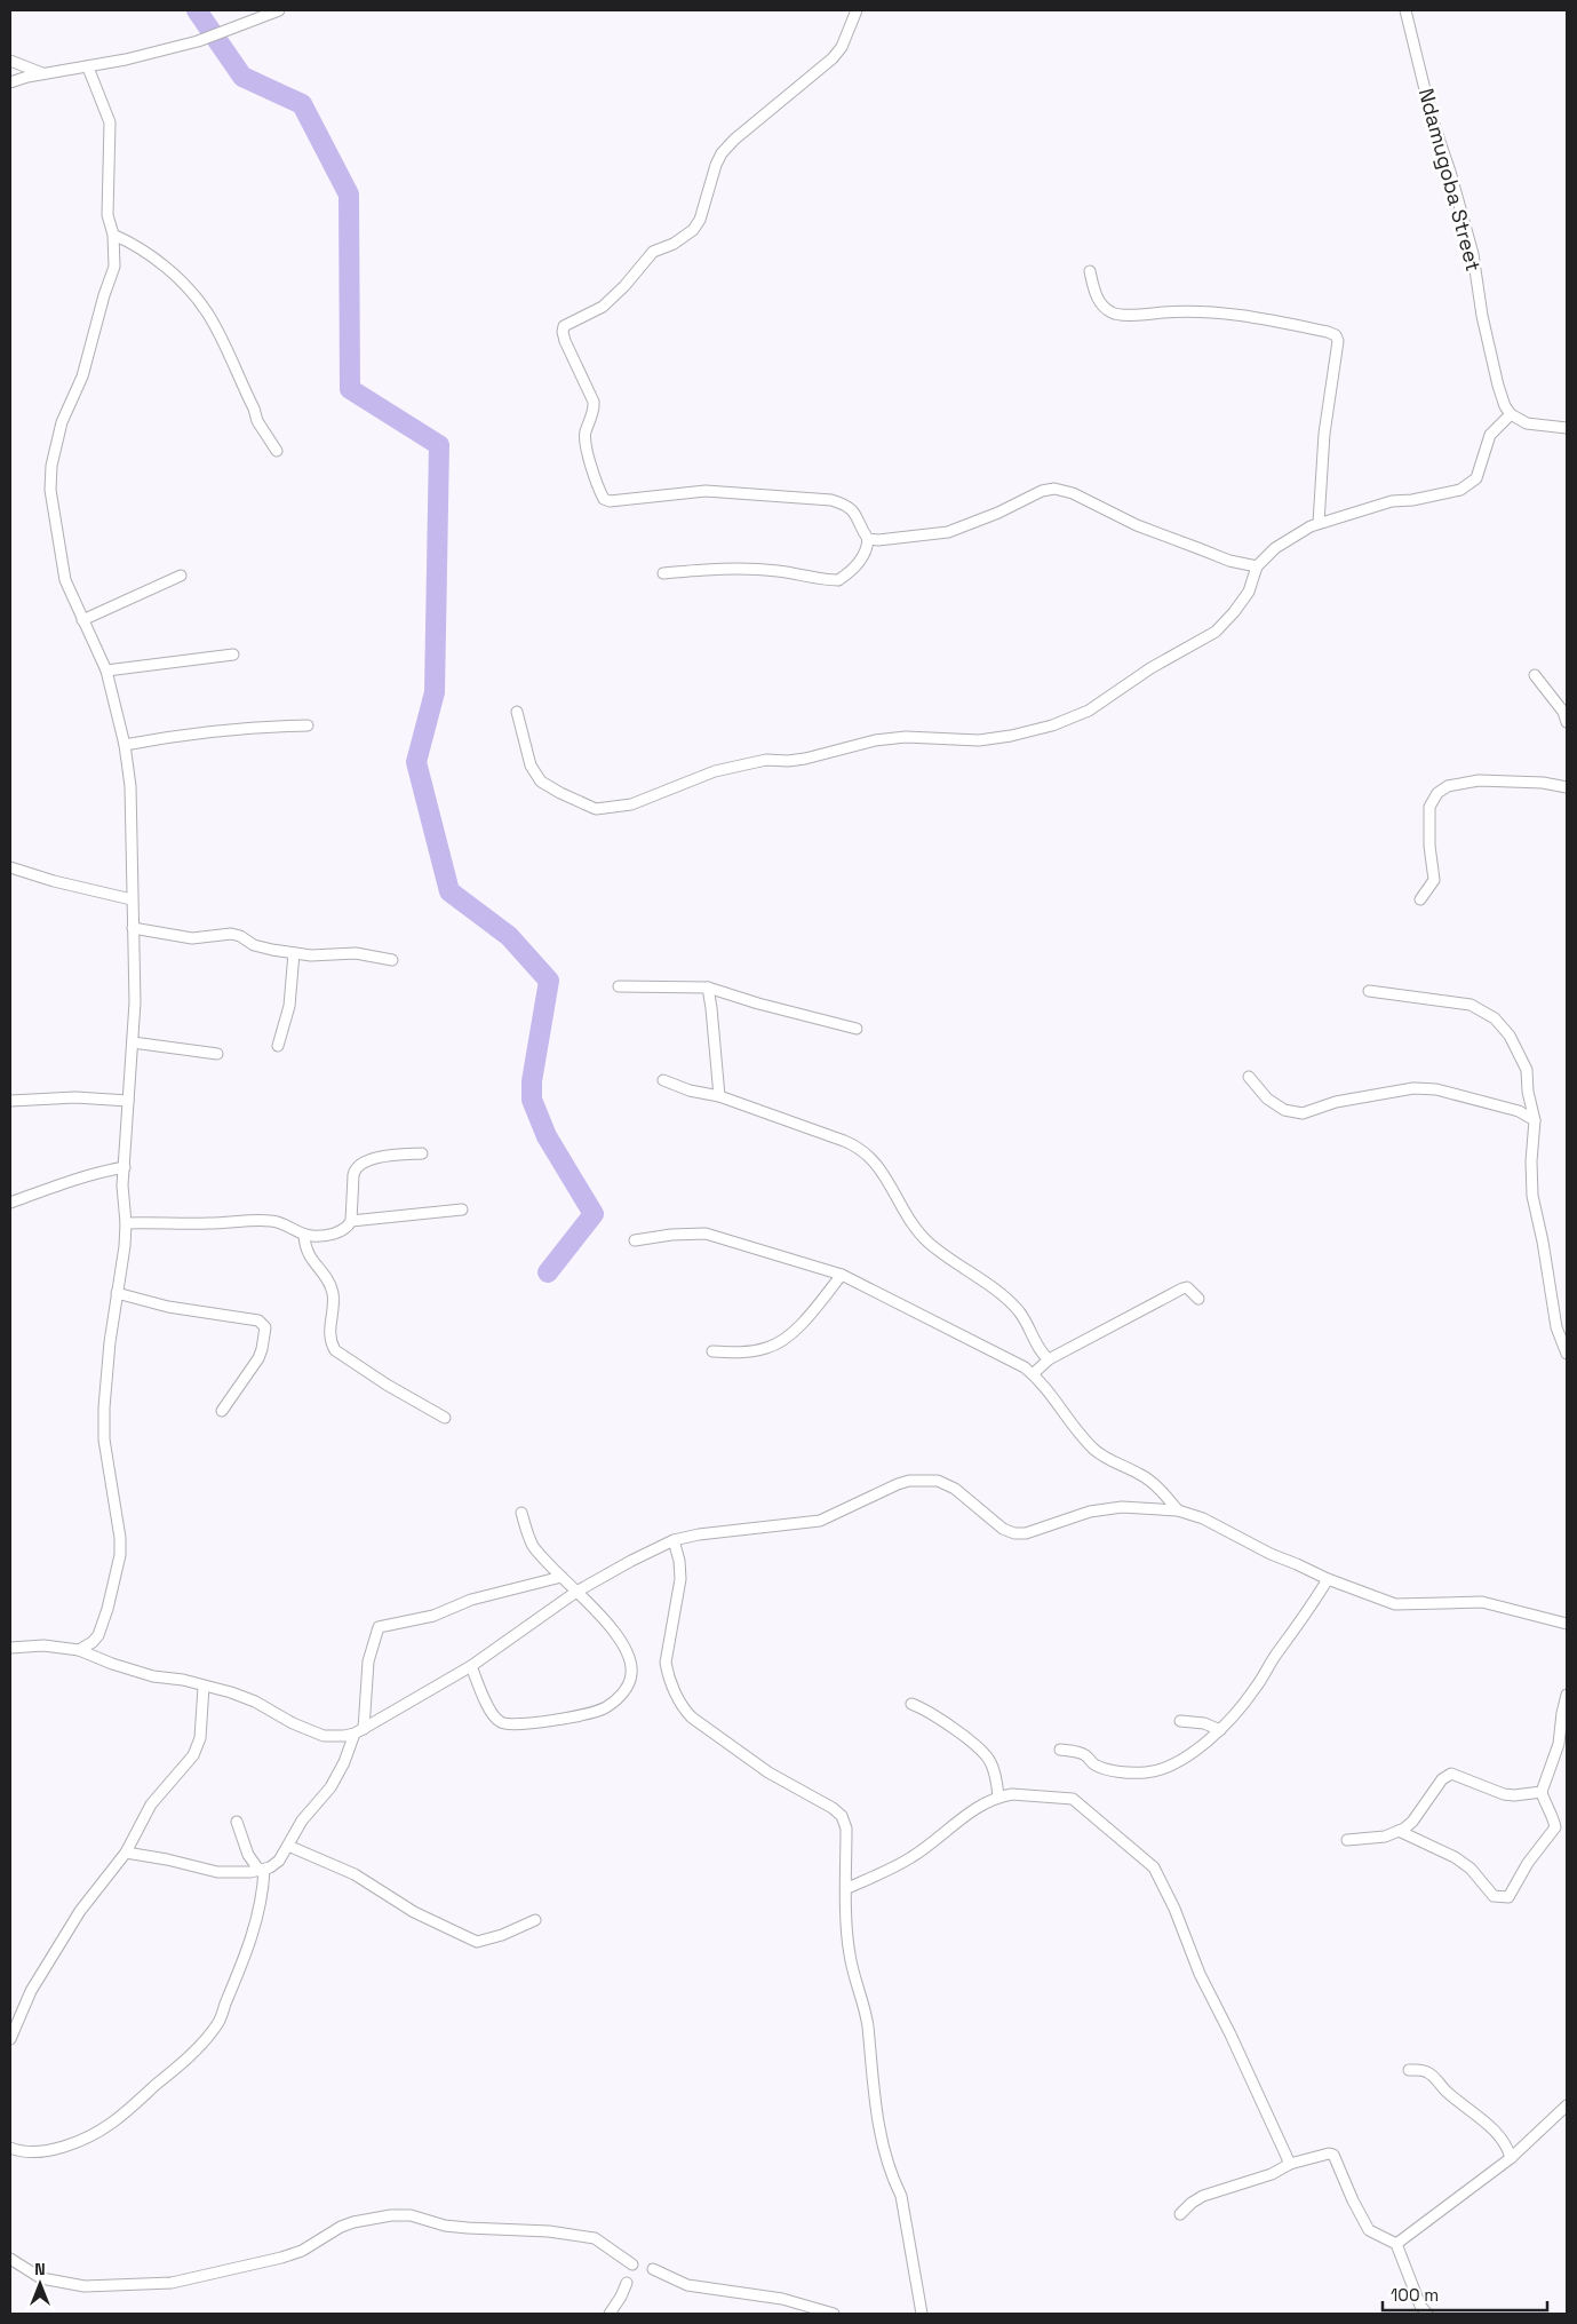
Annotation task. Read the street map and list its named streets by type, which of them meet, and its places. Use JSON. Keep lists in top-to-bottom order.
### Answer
{
  "streets": {
    "street": ["Ndamugoba Street"]
  },
  "scale_bar": "100 m",
  "north": "top"
}
